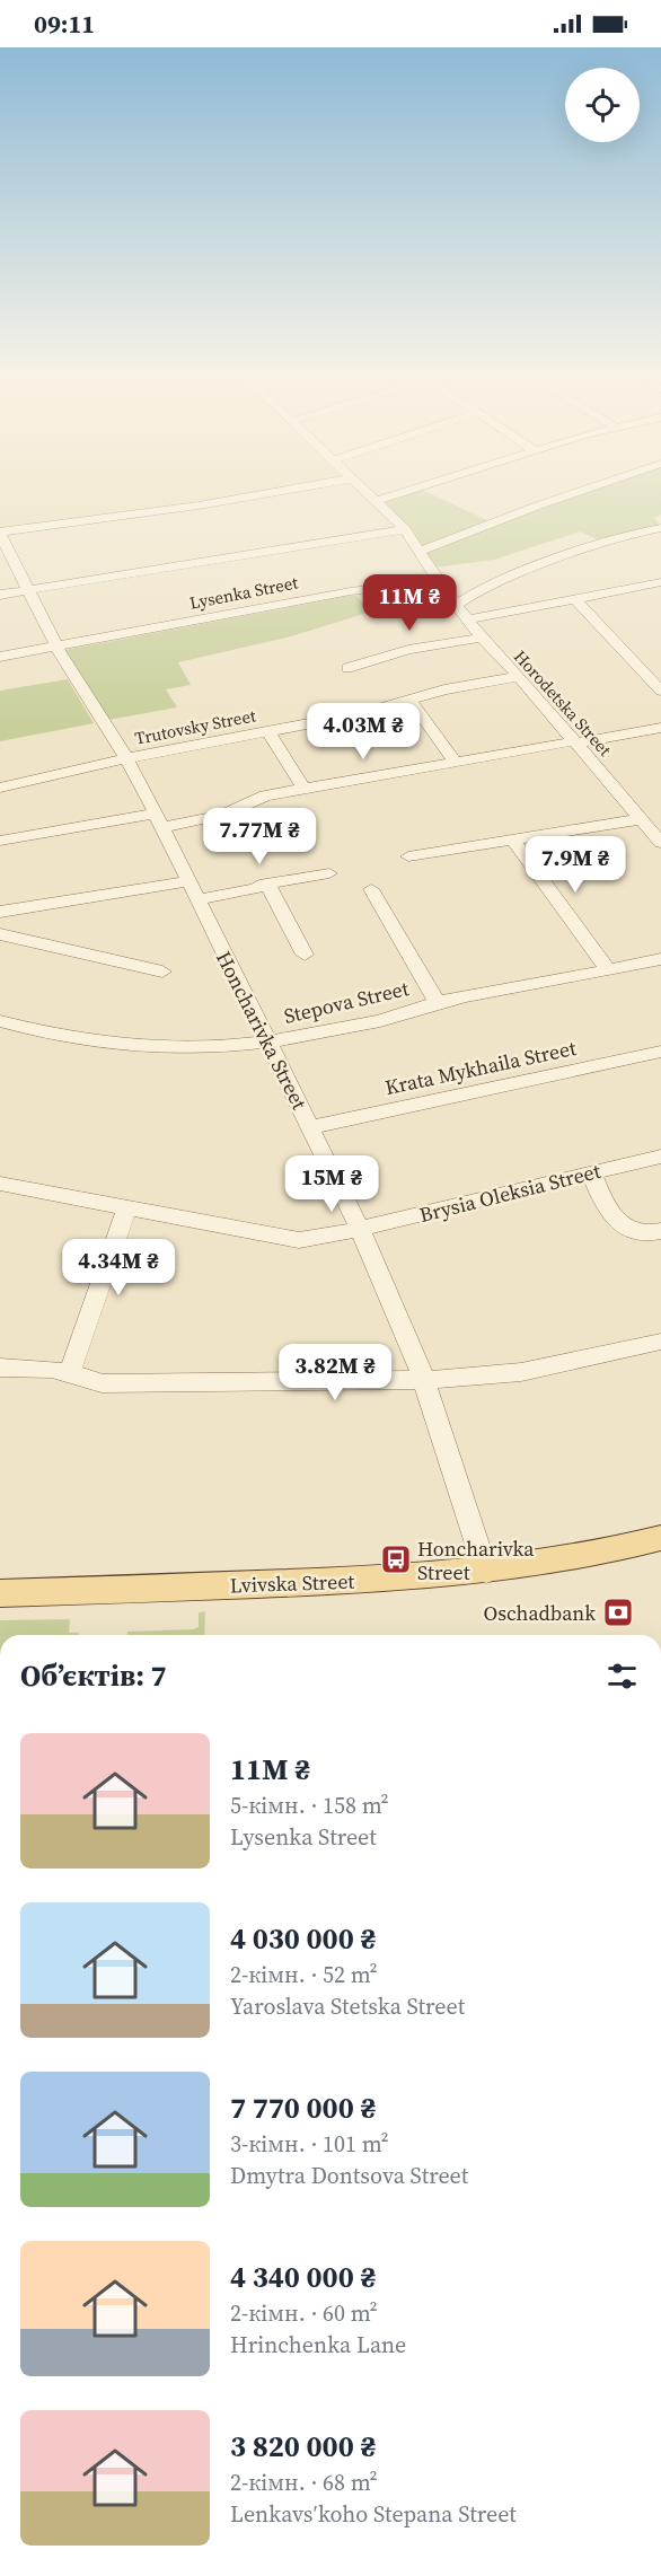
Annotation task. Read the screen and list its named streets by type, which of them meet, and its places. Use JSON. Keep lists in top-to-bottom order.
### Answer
{
  "streets": {
    "main road": ["Lvivska Street"],
    "street": [
      "Lysenka Street",
      "Horodetska Street",
      "Trutovsky Street",
      "Stepova Street",
      "Honcharivka Street",
      "Krata Mykhaila Street",
      "Brysia Oleksia Street"
    ]
  },
  "crossings": [
    ["Lysenka Street", "Horodetska Street"],
    ["Horodetska Street", "Trutovsky Street"],
    ["Trutovsky Street", "Honcharivka Street"],
    ["Stepova Street", "Honcharivka Street"],
    ["Honcharivka Street", "Krata Mykhaila Street"],
    ["Honcharivka Street", "Brysia Oleksia Street"],
    ["Honcharivka Street", "Lvivska Street"]
  ],
  "places": {
    "bus stop": ["Honcharivka Street"],
    "bank": ["Oschadbank"]
  },
  "page": {
    "status": "09:11",
    "price": [
      "11M ₴",
      "4.03M ₴",
      "7.77M ₴",
      "7.9M ₴",
      "15M ₴",
      "4.34M ₴",
      "3.82M ₴"
    ],
    "heading": "Об’єктів: 7",
    "list": [
      {
        "name": "11M ₴",
        "note": "5-кімн. · 158 m² · Lysenka Street"
      },
      {
        "name": "4 030 000 ₴",
        "note": "2-кімн. · 52 m² · Yaroslava Stetska Street"
      },
      {
        "name": "7 770 000 ₴",
        "note": "3-кімн. · 101 m² · Dmytra Dontsova Street"
      },
      {
        "name": "4 340 000 ₴",
        "note": "2-кімн. · 60 m² · Hrinchenka Lane"
      },
      {
        "name": "3 820 000 ₴",
        "note": "2-кімн. · 68 m² · Lenkavsʹkoho Stepana Street"
      }
    ]
  }
}
